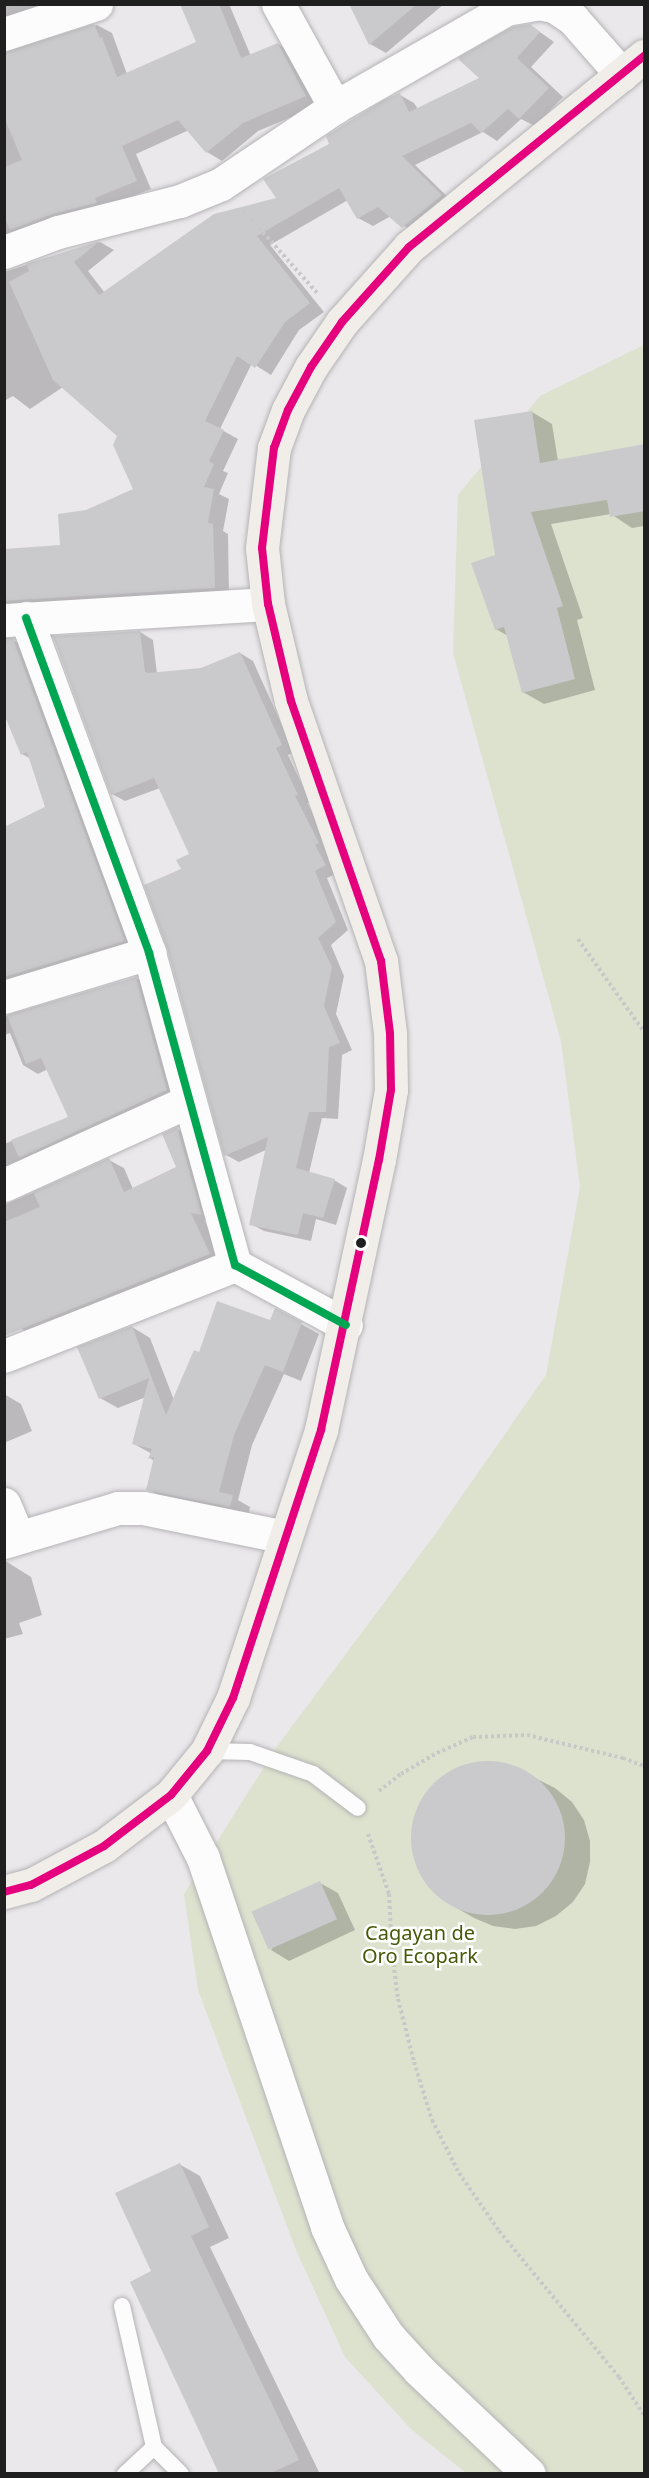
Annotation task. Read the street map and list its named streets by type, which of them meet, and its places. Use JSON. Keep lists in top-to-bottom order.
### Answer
{
  "parks": ["Cagayan de Oro Ecopark"]
}
